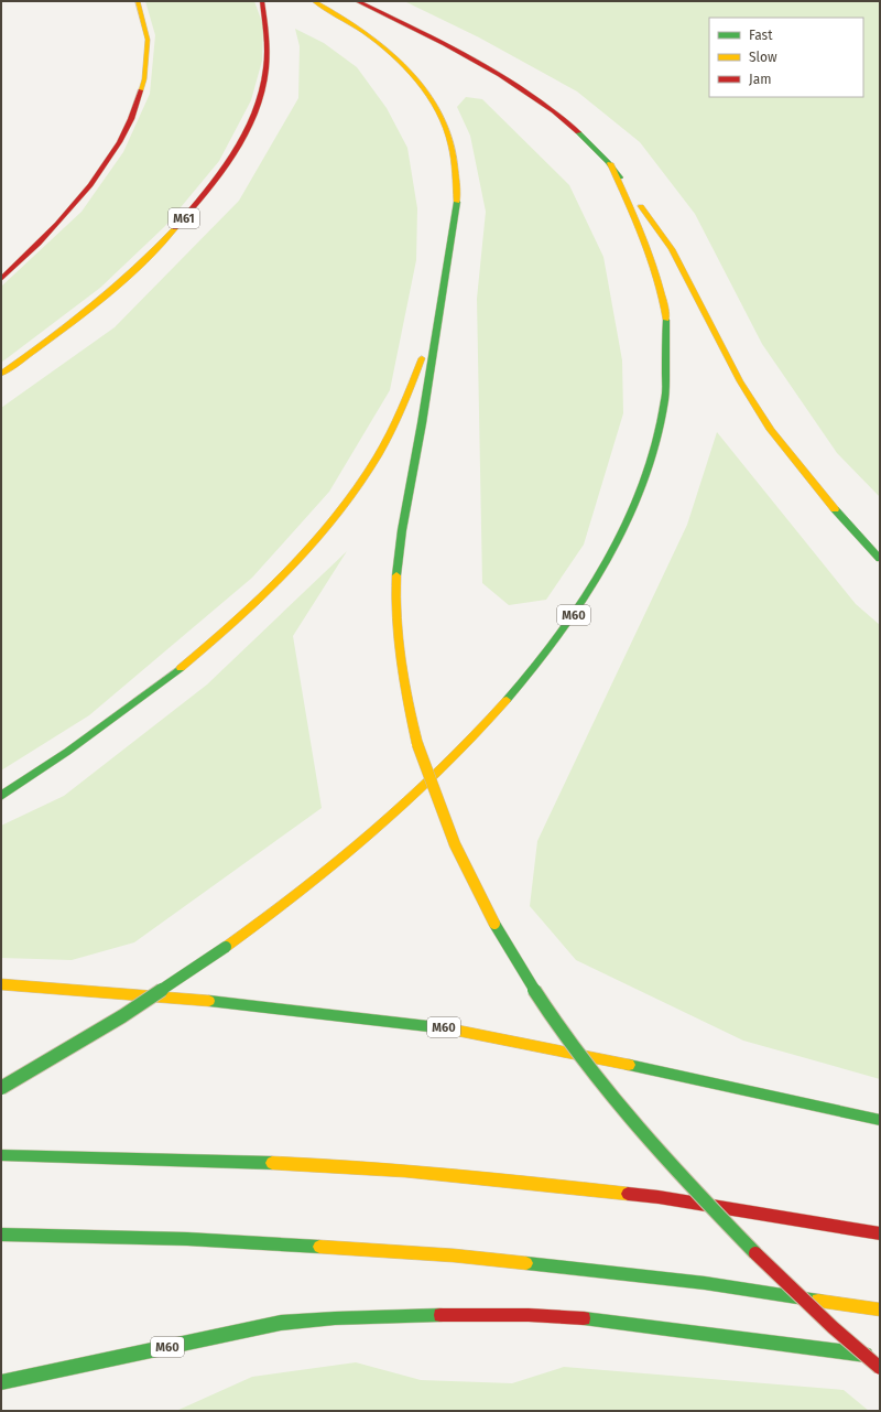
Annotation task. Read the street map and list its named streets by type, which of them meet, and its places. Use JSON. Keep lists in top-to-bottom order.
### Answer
{
  "streets": {
    "highway": ["M61", "M60"]
  },
  "legend": ["Fast", "Slow", "Jam"]
}
